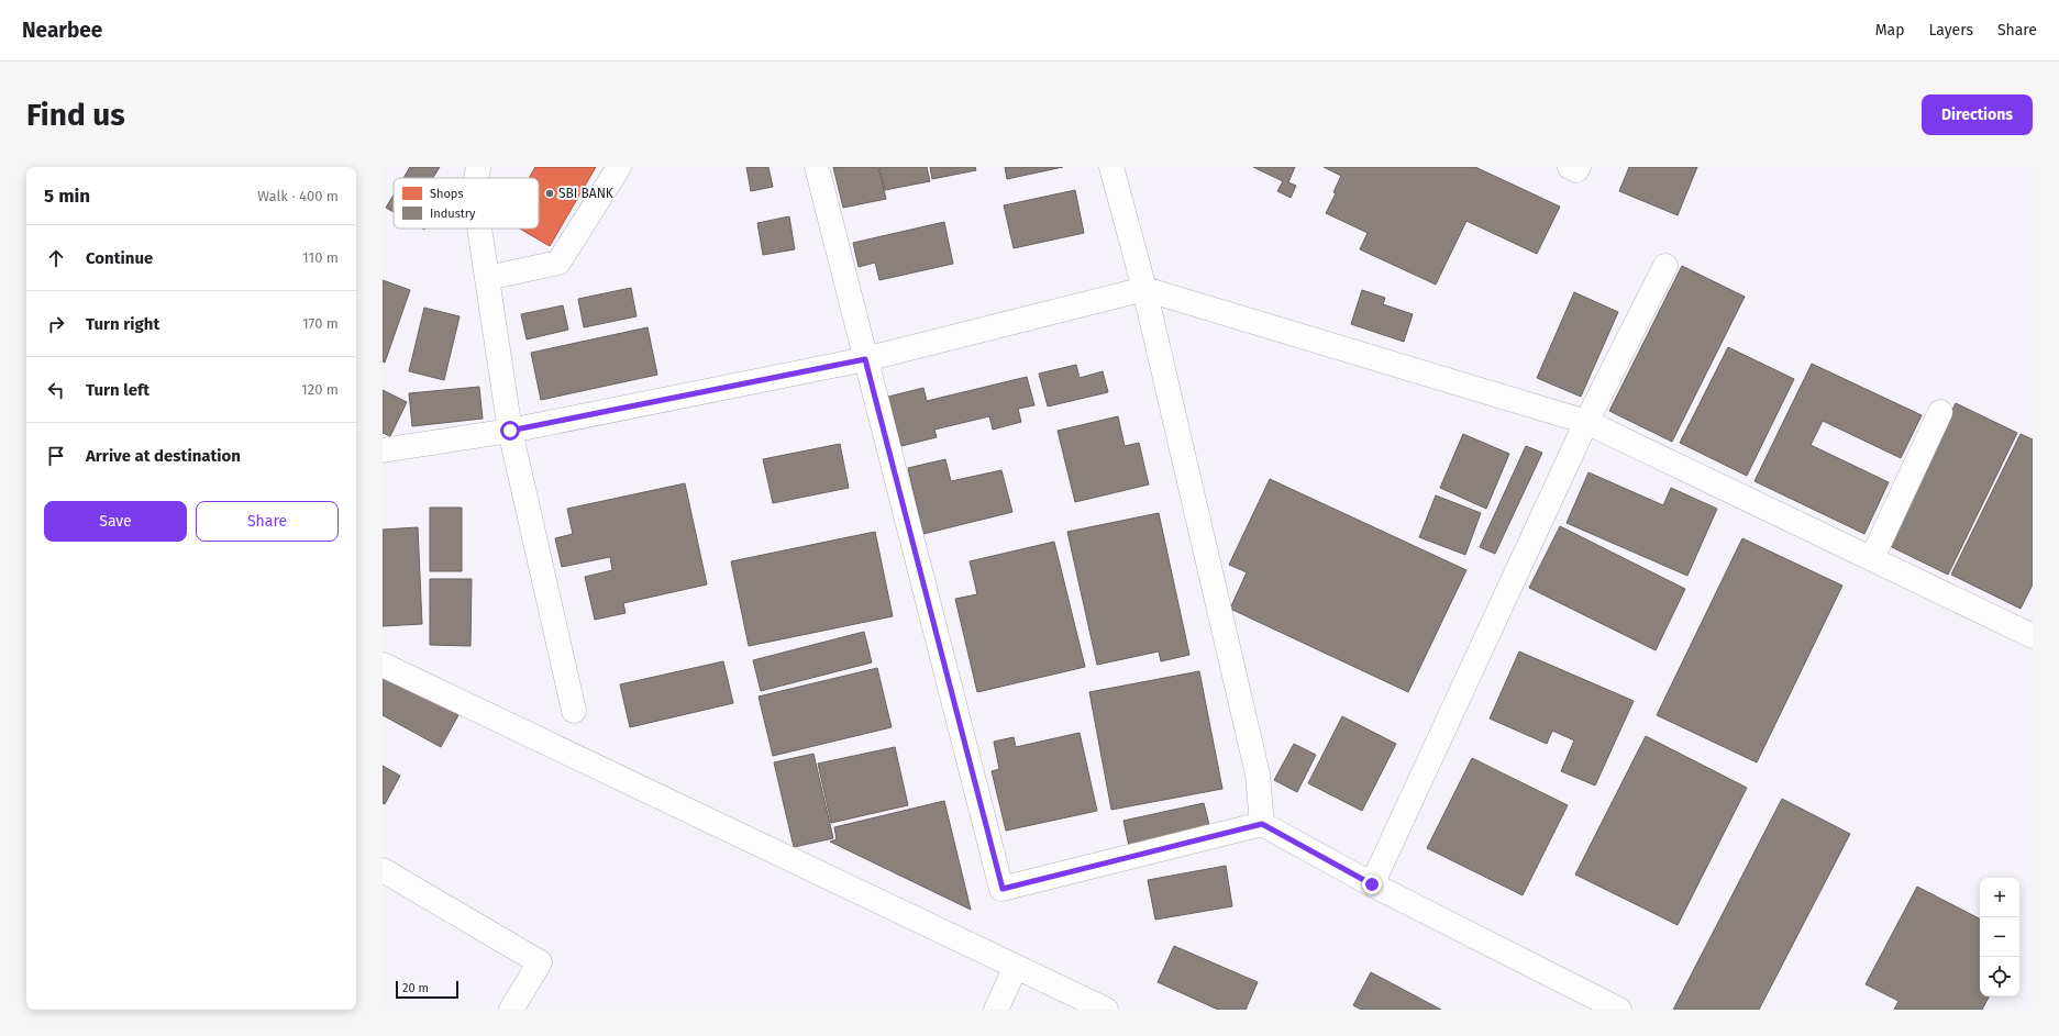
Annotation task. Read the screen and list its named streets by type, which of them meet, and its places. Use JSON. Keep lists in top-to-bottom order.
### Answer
{
  "places": ["SBI BANK"],
  "legend": ["Shops", "Industry"],
  "scale_bar": "20 m",
  "page": {
    "header": "Nearbee",
    "nav": ["Map", "Layers", "Share"],
    "buttons": [
      "Directions",
      ["Save", "Share"]
    ],
    "title": "Find us",
    "heading": ["5 min", "Walk · 400 m"],
    "list": [
      ["Continue", "110 m"],
      ["Turn right", "170 m"],
      ["Turn left", "120 m"],
      "Arrive at destination"
    ],
    "map_buttons": ["+", "−"],
    "scale": "20 m"
  }
}
